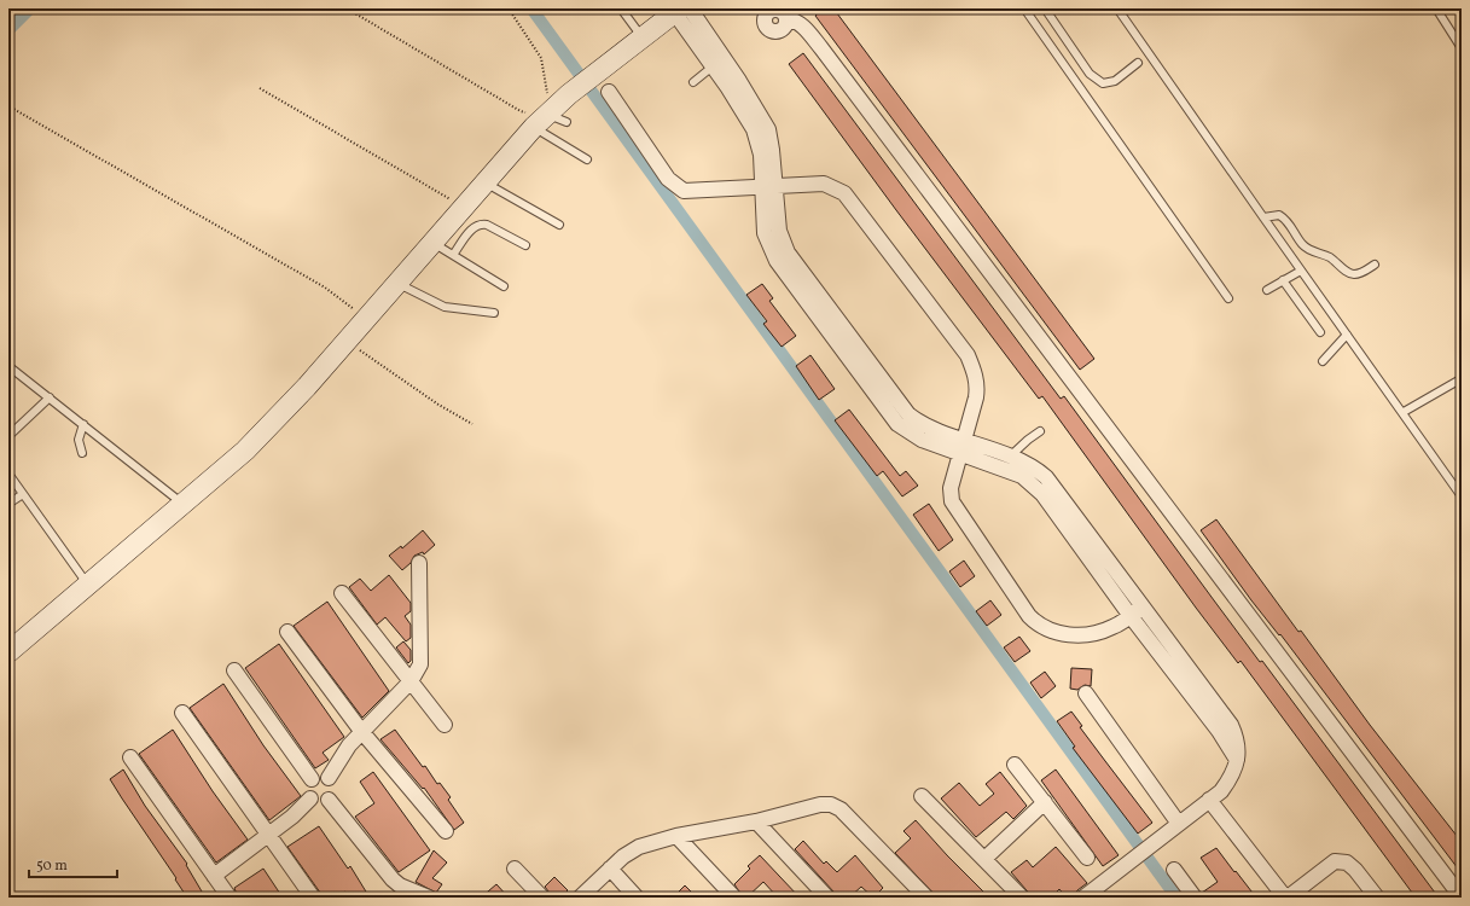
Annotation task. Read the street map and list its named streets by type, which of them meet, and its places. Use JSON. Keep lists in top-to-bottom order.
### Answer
{
  "scale_bar": "50 m"
}
